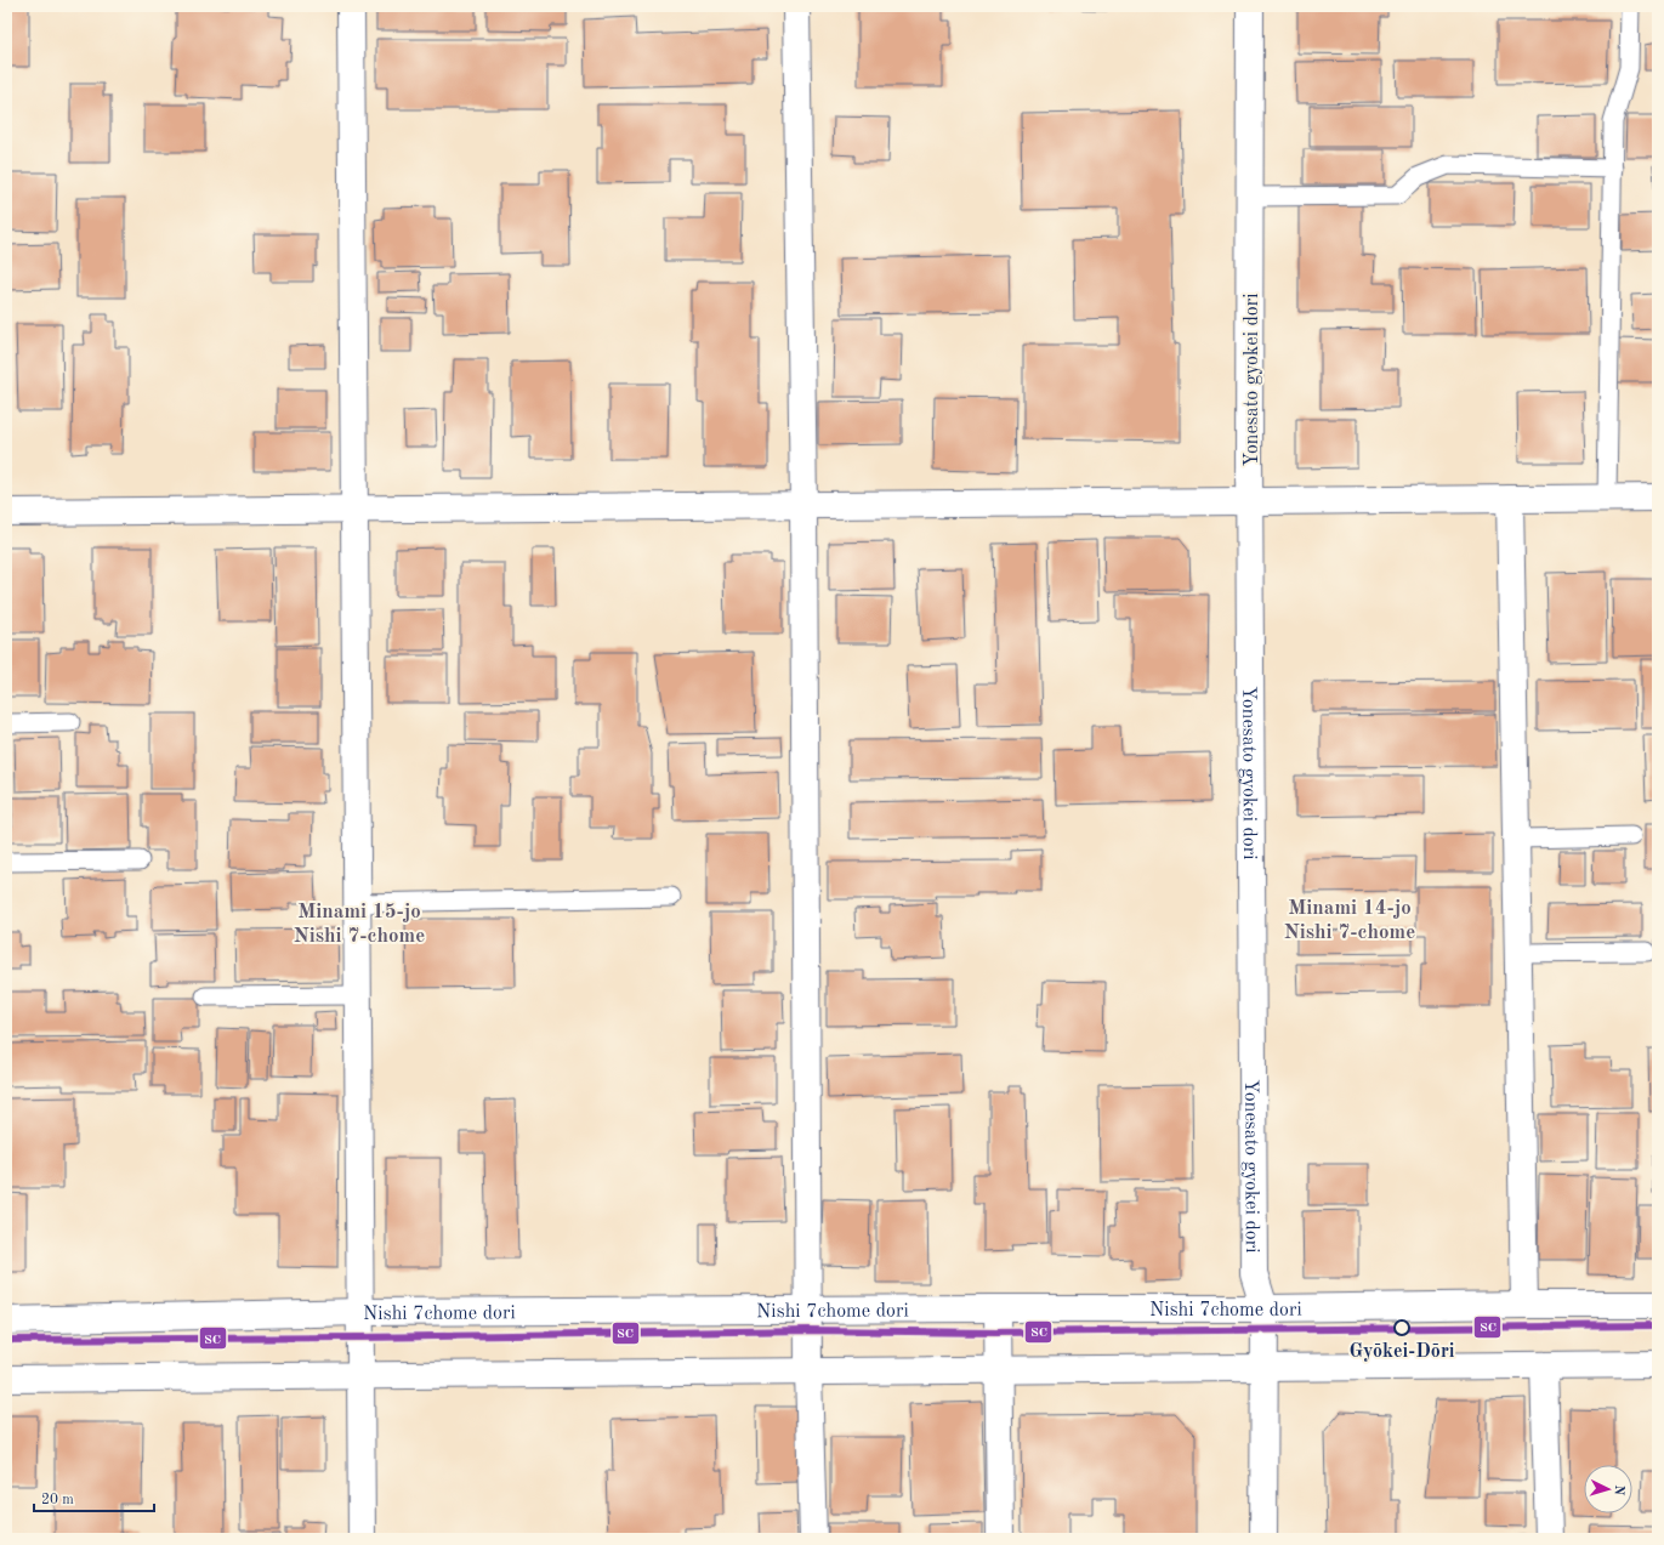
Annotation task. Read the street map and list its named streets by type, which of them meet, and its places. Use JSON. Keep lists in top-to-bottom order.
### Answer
{
  "streets": {
    "street": ["Yonesato gyokei dori", "Nishi 7chome dori"]
  },
  "crossings": [
    ["Yonesato gyokei dori", "Nishi 7chome dori"]
  ],
  "districts": ["Minami 14-jo Nishi 7-chome", "Minami 15-jo Nishi 7-chome"],
  "places": ["Gyōkei-Dōri"],
  "lines": ["transit line SC"],
  "scale_bar": "20 m",
  "north": "right"
}
